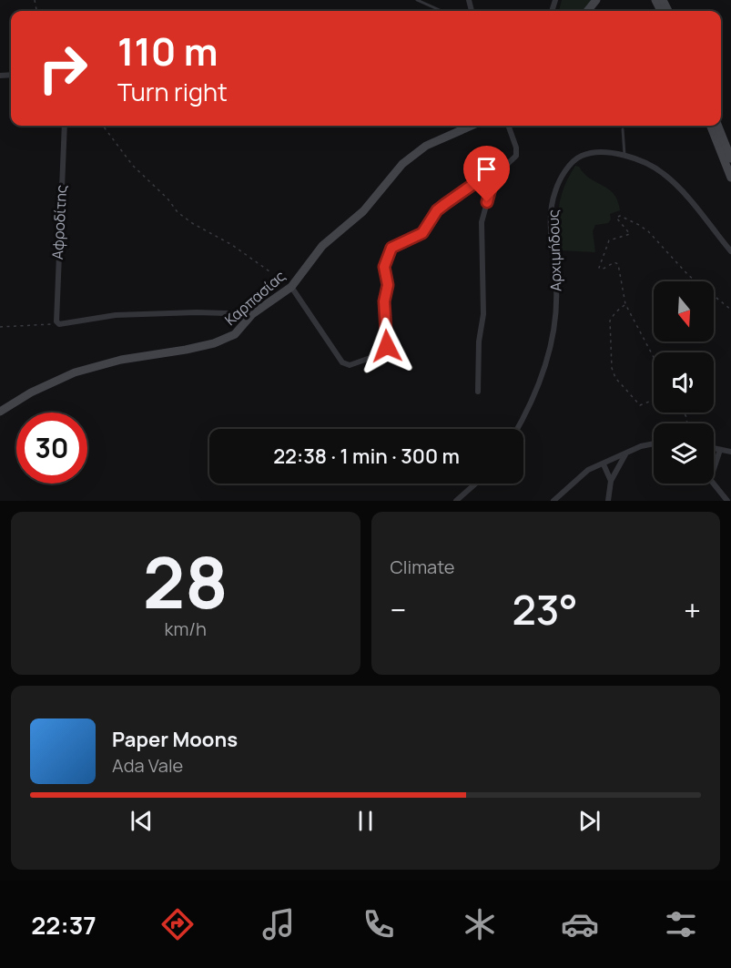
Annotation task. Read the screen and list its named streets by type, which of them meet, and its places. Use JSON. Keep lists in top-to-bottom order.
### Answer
{
  "streets": {
    "street": ["Αφροδίτης", "Αρχιμήδους", "Καρπασίας"]
  },
  "north": "bottom",
  "page": {
    "turn": ["110 m", "Turn right"],
    "limit": "30",
    "trip": "22:38 · 1 min · 300 m",
    "tile": [
      ["28", "km/h"],
      "Climate"
    ],
    "heat": ["−", "23°", "+"],
    "song": ["Paper Moons", "Ada Vale"],
    "tabs": "22:37"
  }
}
